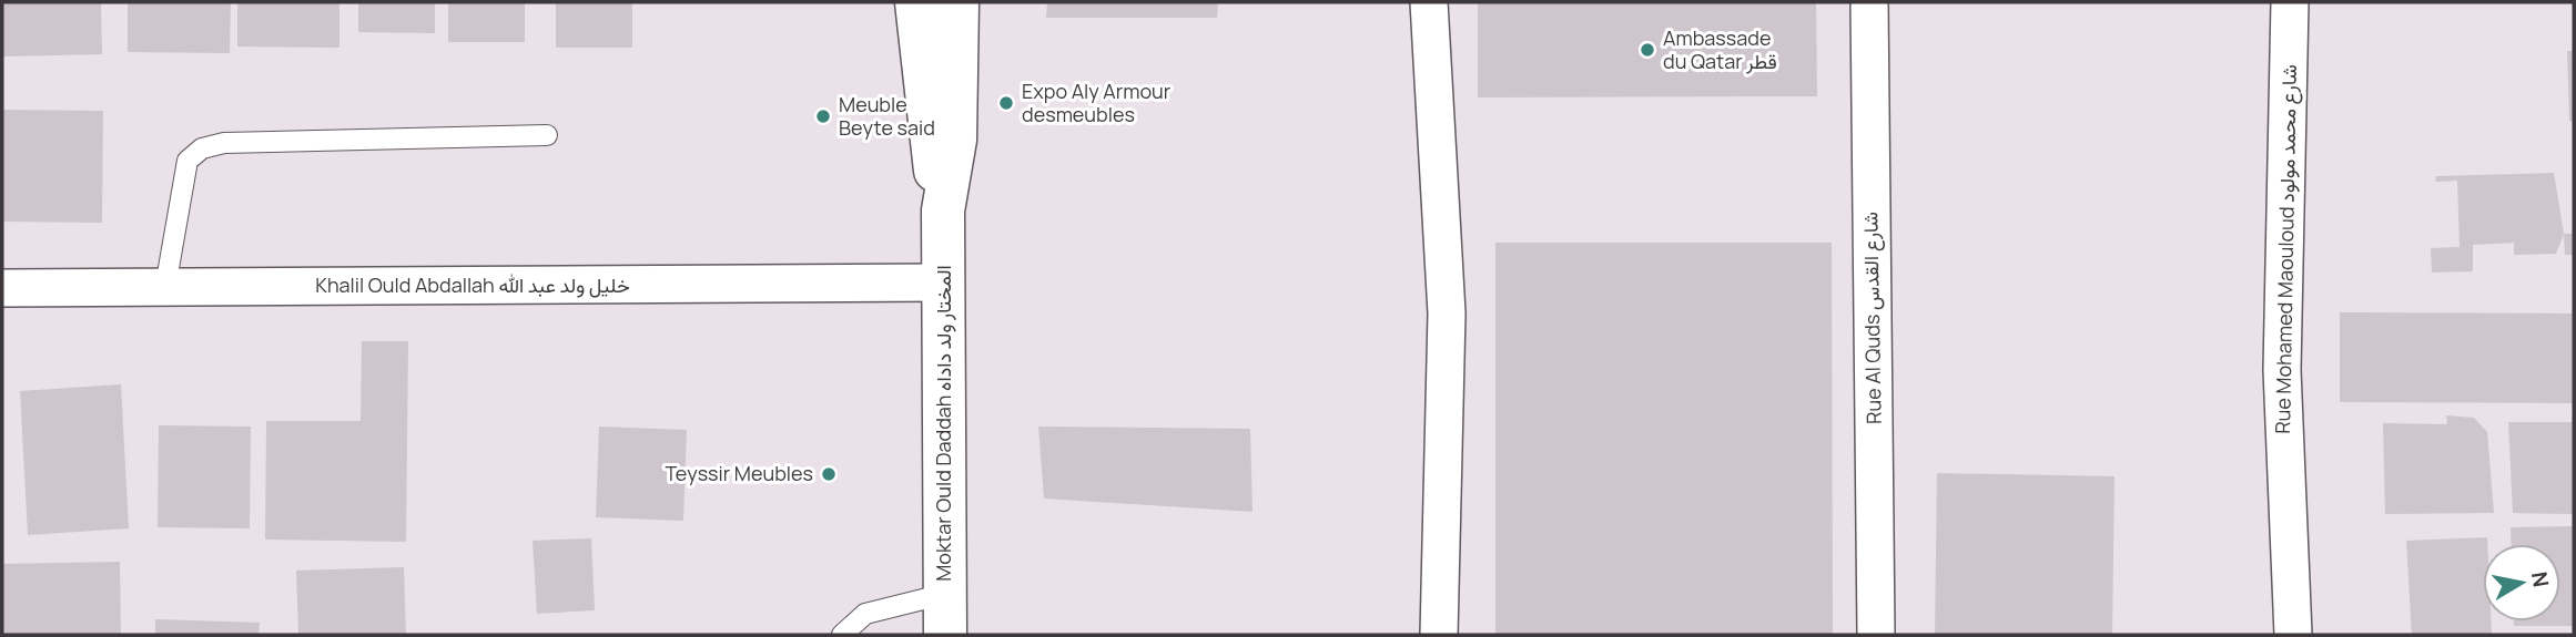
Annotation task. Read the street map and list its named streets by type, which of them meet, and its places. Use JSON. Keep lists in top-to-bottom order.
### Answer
{
  "streets": {
    "main road": ["Moktar Ould Daddah المختار ولد داداه"],
    "street": ["Rue Mohamed Maouloud شارع محمد مولود", "Khalil Ould Abdallah خليل ولد عبد الله", "Rue Al Quds شارع القدس"]
  },
  "crossings": [
    ["Khalil Ould Abdallah خليل ولد عبد الله", "Moktar Ould Daddah المختار ولد داداه"]
  ],
  "places": [
    "Ambassade du Qatar قطر",
    "Expo Aly Armour desmeubles",
    "Meuble Beyte said",
    "Teyssir Meubles"
  ],
  "north": "right"
}
